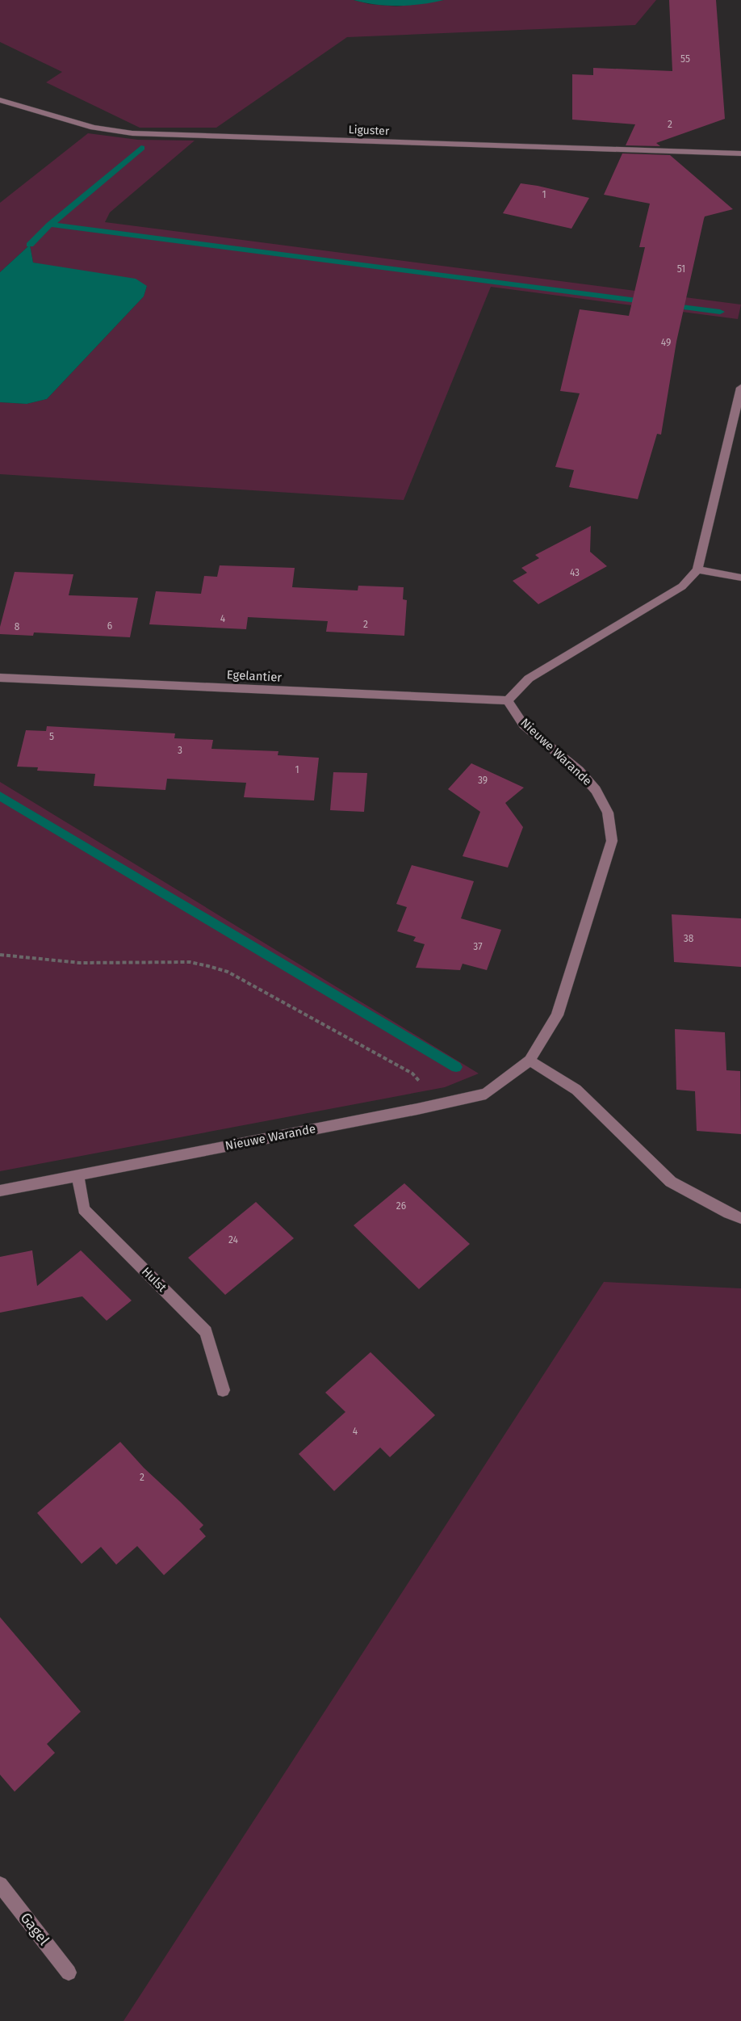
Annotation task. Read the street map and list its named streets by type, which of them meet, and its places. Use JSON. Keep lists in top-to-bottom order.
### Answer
{
  "streets": {
    "street": [
      "Liguster",
      "Egelantier",
      "Nieuwe Warande",
      "Hulst",
      "Gagel"
    ]
  },
  "crossings": [
    ["Egelantier", "Nieuwe Warande"],
    ["Nieuwe Warande", "Hulst"]
  ],
  "house_numbers": [
    "55",
    "2",
    "1",
    "51",
    "49",
    "43",
    "4",
    "2",
    "6",
    "8",
    "5",
    "3",
    "1",
    "39",
    "38",
    "37",
    "26",
    "24",
    "4",
    "2"
  ]
}
